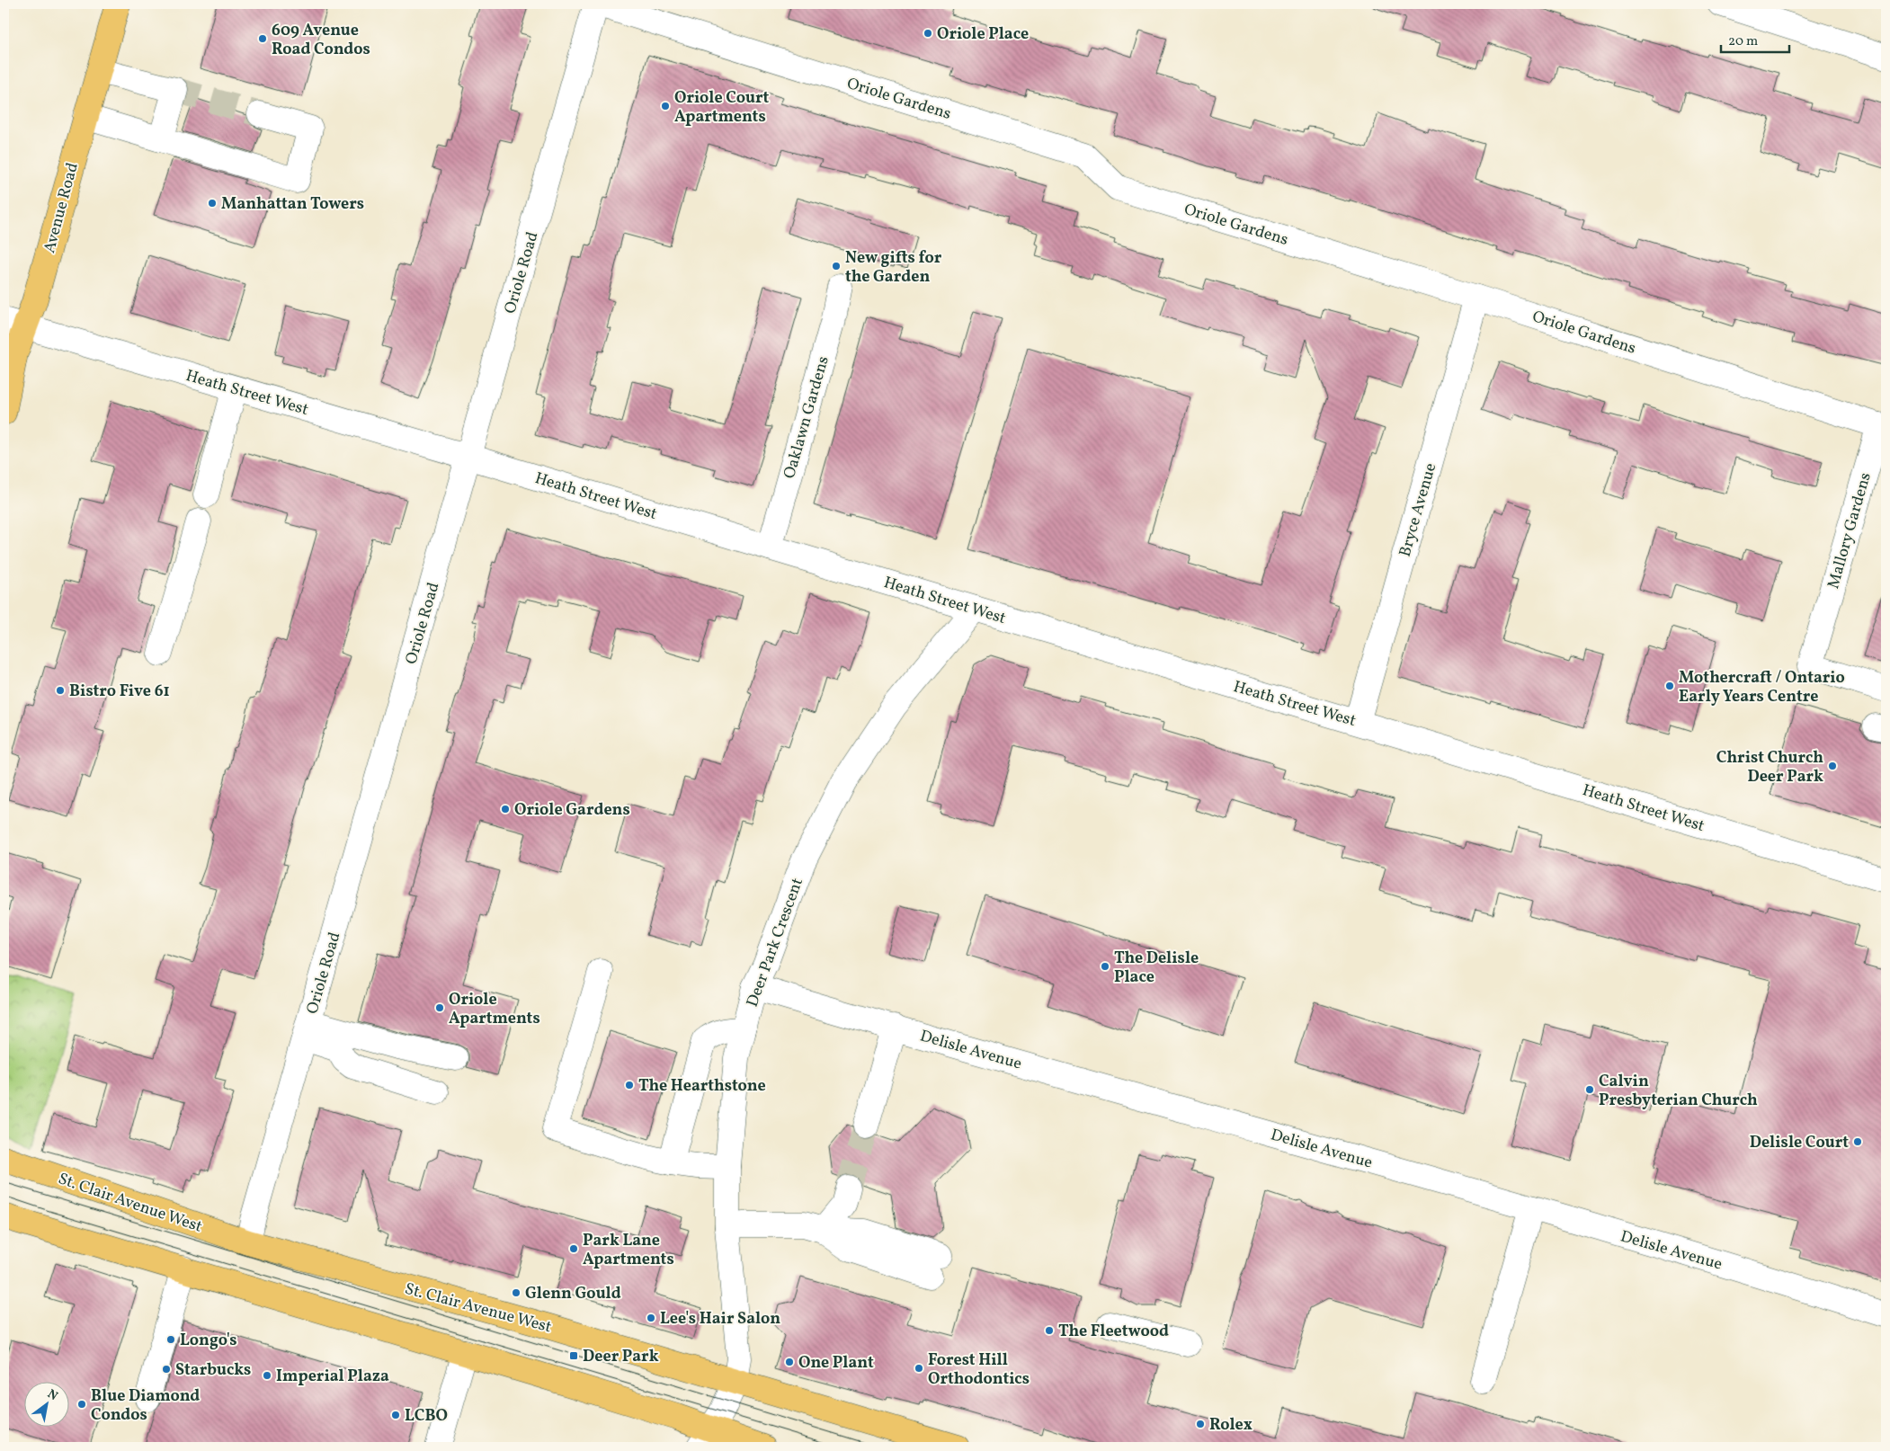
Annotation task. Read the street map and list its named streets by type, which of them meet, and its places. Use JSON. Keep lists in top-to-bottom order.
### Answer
{
  "streets": {
    "main road": ["Avenue Road", "St. Clair Avenue West"],
    "street": [
      "Oriole Gardens",
      "Oriole Road",
      "Heath Street West",
      "Oaklawn Gardens",
      "Bryce Avenue",
      "Mallory Gardens",
      "Deer Park Crescent",
      "Delisle Avenue"
    ]
  },
  "crossings": [
    ["Oriole Gardens", "Oriole Road"],
    ["Oriole Gardens", "Bryce Avenue"],
    ["Oriole Gardens", "Mallory Gardens"],
    ["Avenue Road", "Heath Street West"],
    ["Oriole Road", "Heath Street West"],
    ["Oriole Road", "St. Clair Avenue West"],
    ["Heath Street West", "Oaklawn Gardens"],
    ["Heath Street West", "Bryce Avenue"],
    ["Heath Street West", "Deer Park Crescent"],
    ["Deer Park Crescent", "Delisle Avenue"],
    ["Deer Park Crescent", "St. Clair Avenue West"]
  ],
  "places": {
    "other": [
      "Oriole Place",
      "609 Avenue Road Condos",
      "Oriole Court Apartments",
      "Manhattan Towers",
      "New gifts for the Garden",
      "Mothercraft / Ontario Early Years Centre",
      "Bistro Five 61",
      "Christ Church Deer Park",
      "Oriole Gardens",
      "The Delisle Place",
      "Oriole Apartments",
      "The Hearthstone",
      "Calvin Presbyterian Church",
      "Delisle Court",
      "Park Lane Apartments",
      "Glenn Gould",
      "Lee's Hair Salon",
      "The Fleetwood",
      "Longo's",
      "One Plant",
      "Forest Hill Orthodontics",
      "Starbucks",
      "Imperial Plaza",
      "Blue Diamond Condos",
      "LCBO",
      "Rolex"
    ],
    "transit": ["Deer Park"]
  },
  "scale_bar": "20 m",
  "north": "top right"
}
